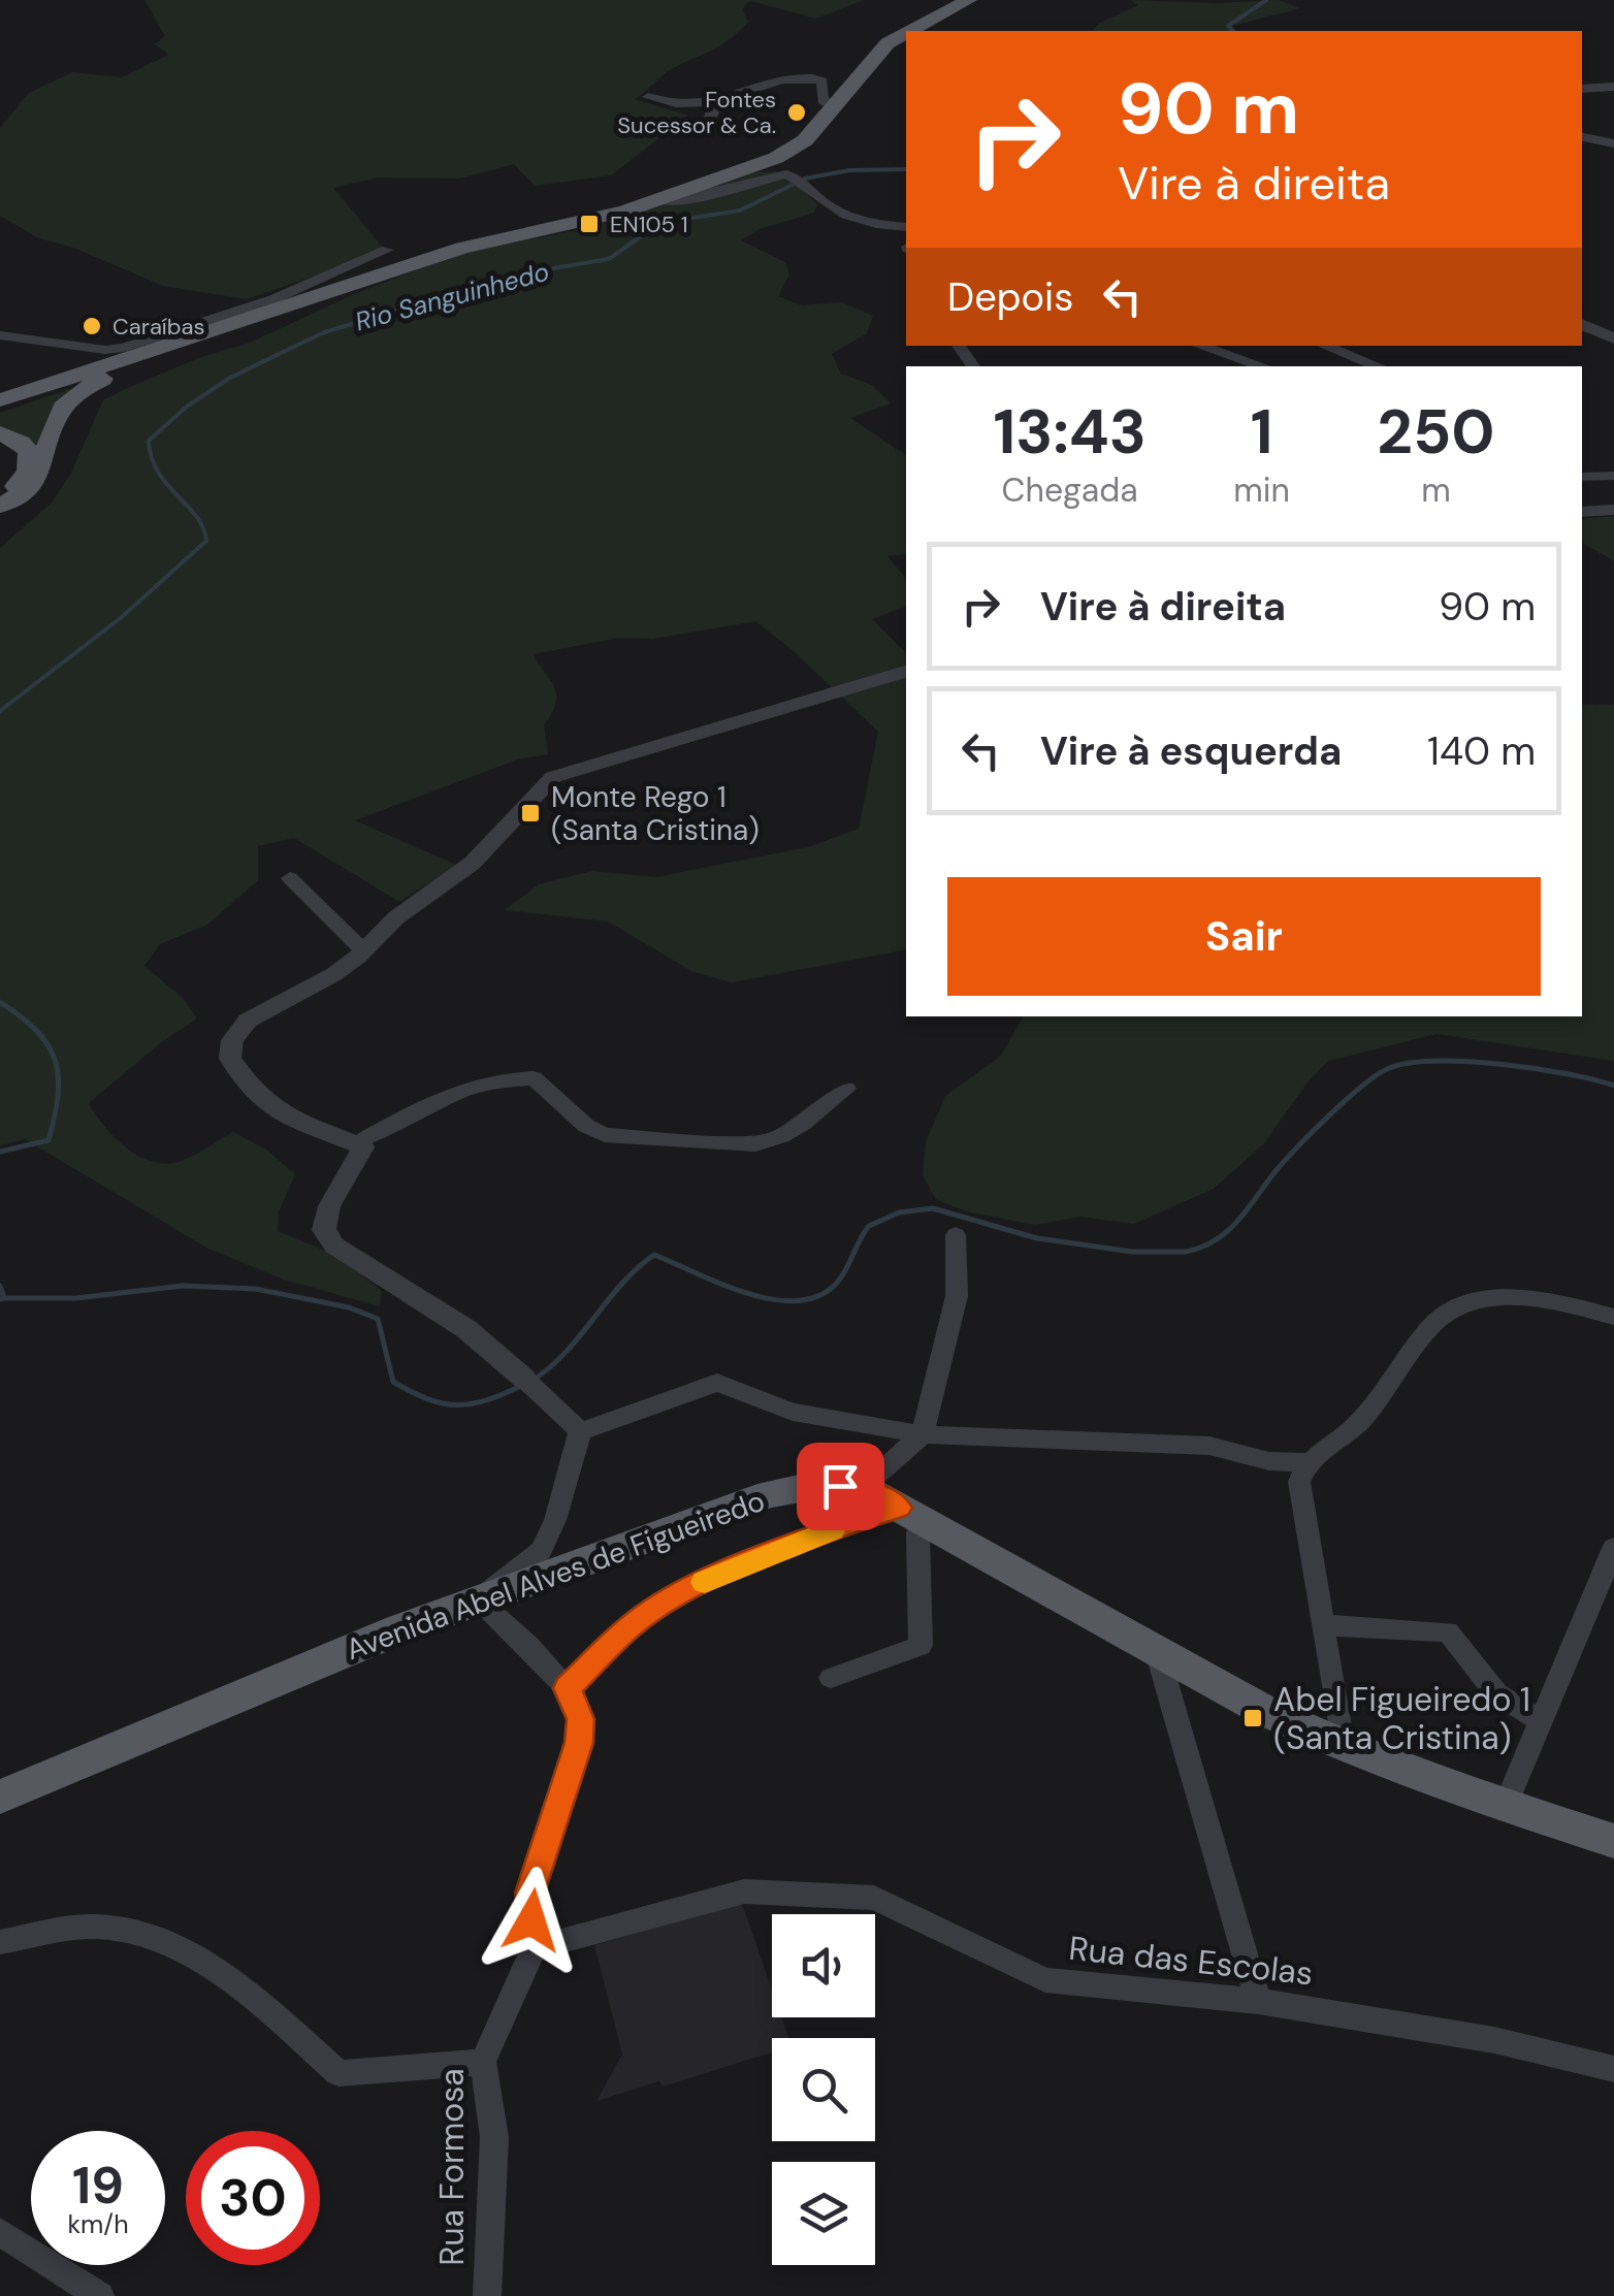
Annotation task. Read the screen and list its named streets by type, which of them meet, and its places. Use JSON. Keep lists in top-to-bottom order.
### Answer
{
  "streets": {
    "main road": ["Avenida Abel Alves de Figueiredo"],
    "street": ["Rua das Escolas", "Rua Formosa"]
  },
  "crossings": [
    ["Rua das Escolas", "Rua Formosa"]
  ],
  "water": ["Rio Sanguinhedo"],
  "places": {
    "other": ["Fontes Sucessor & Ca.", "Caraíbas"],
    "transit": ["EN105 1", "Monte Rego 1 (Santa Cristina)", "Abel Figueiredo 1 (Santa Cristina)"]
  },
  "page": {
    "turn": ["90 m", "Vire à direita"],
    "then": "Depois",
    "eta": [
      "13:43",
      "Chegada",
      "1",
      "min",
      "250",
      "m"
    ],
    "list": [
      {
        "name": "Vire à direita",
        "value": "90 m"
      },
      {
        "name": "Vire à esquerda",
        "value": "140 m"
      }
    ],
    "buttons": "Sair",
    "speed": "19 km/h",
    "limit": "30"
  }
}
